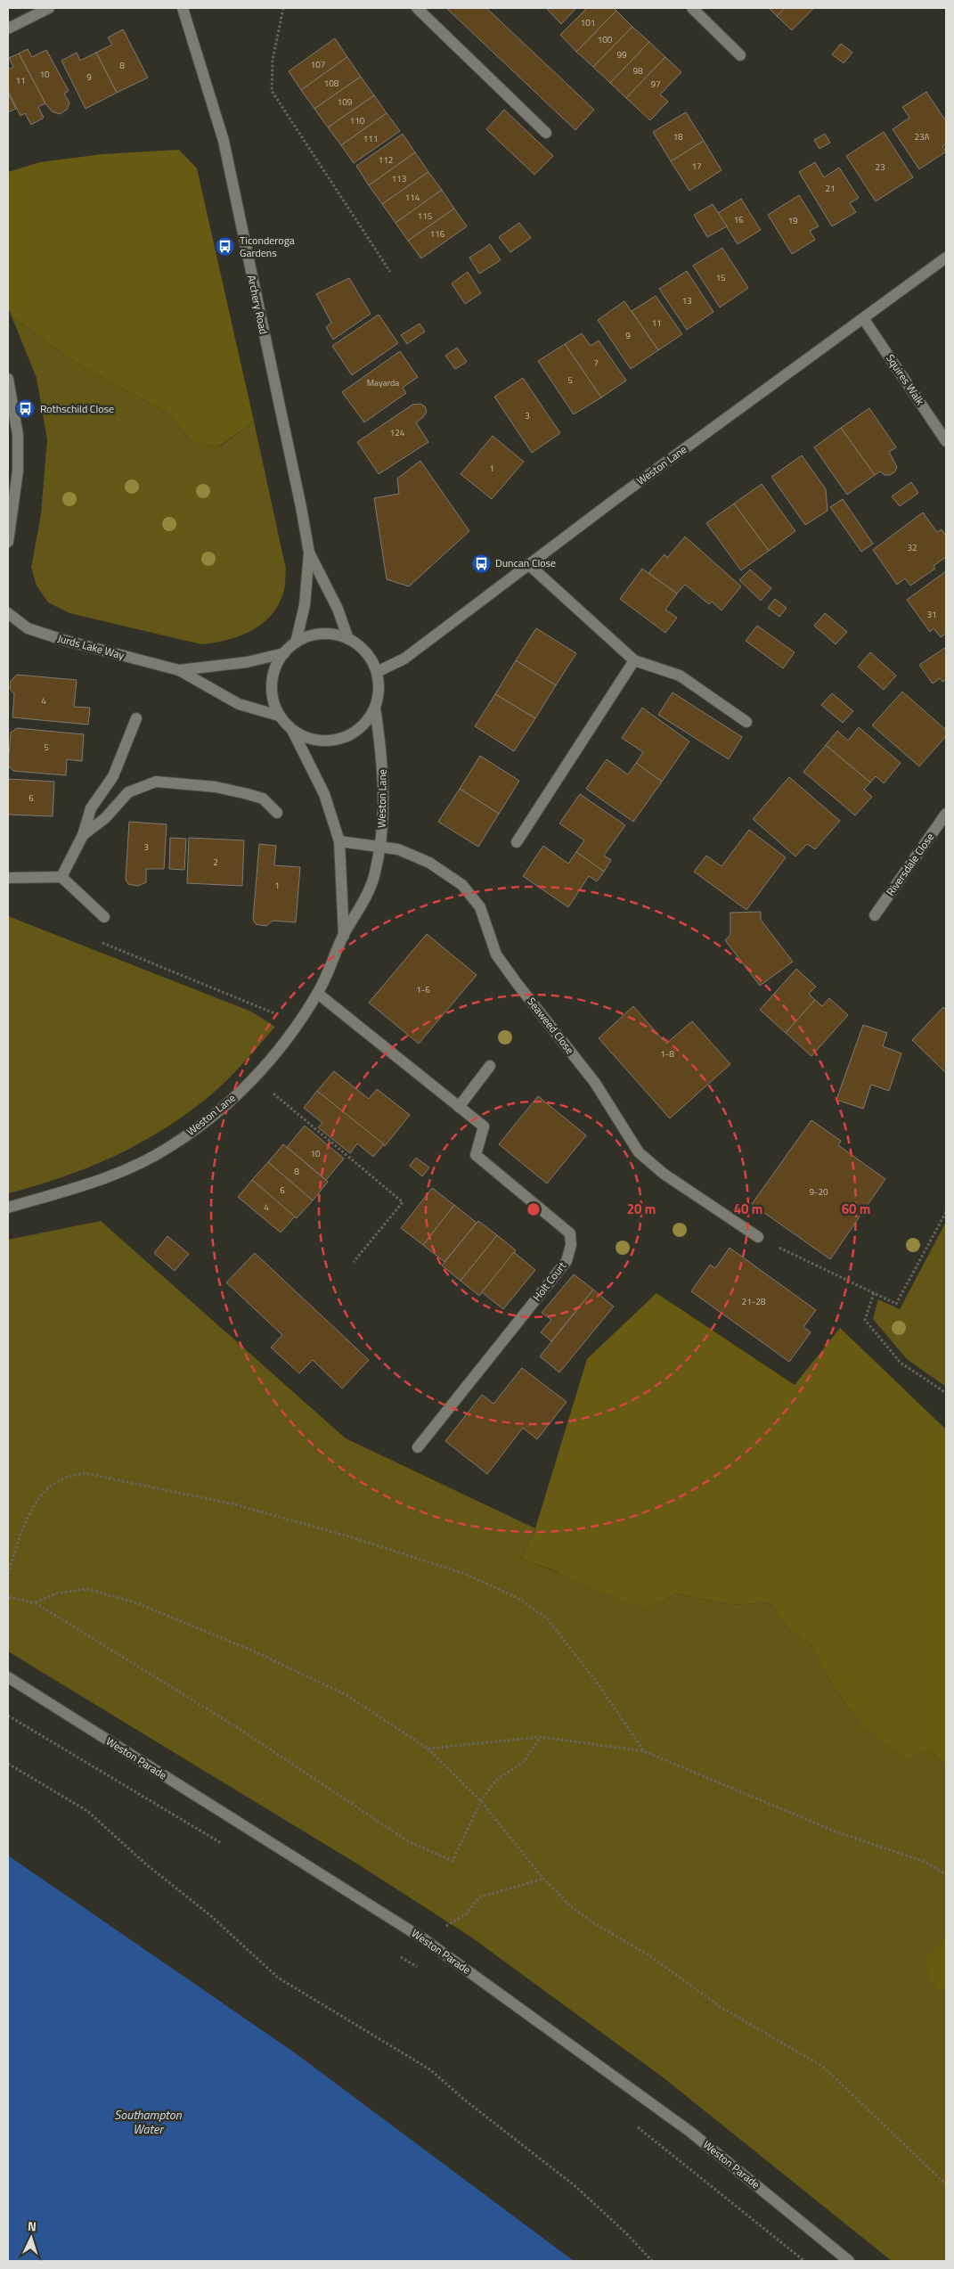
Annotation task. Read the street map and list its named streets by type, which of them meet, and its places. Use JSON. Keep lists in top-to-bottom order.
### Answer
{
  "streets": {
    "street": [
      "Archery Road",
      "Squires Walk",
      "Weston Lane",
      "Jurds Lake Way",
      "Riversdale Close",
      "Seaweed Close",
      "Holt Court",
      "Weston Parade"
    ]
  },
  "crossings": [
    ["Archery Road", "Weston Lane"],
    ["Archery Road", "Jurds Lake Way"],
    ["Squires Walk", "Weston Lane"],
    ["Weston Lane", "Jurds Lake Way"],
    ["Weston Lane", "Seaweed Close"],
    ["Weston Lane", "Holt Court"]
  ],
  "water": ["Southampton Water"],
  "places": {
    "bus stop": ["Ticonderoga Gardens", "Rothschild Close", "Duncan Close"]
  },
  "house_numbers": [
    "101",
    "100",
    "99",
    "107",
    "8",
    "98",
    "10",
    "9",
    "11",
    "108",
    "97",
    "109",
    "110",
    "18",
    "23A",
    "111",
    "112",
    "17",
    "23",
    "113",
    "21",
    "114",
    "115",
    "16",
    "19",
    "116",
    "15",
    "13",
    "11",
    "9",
    "7",
    "5",
    "Mayarda",
    "3",
    "124",
    "1",
    "32",
    "31",
    "4",
    "5",
    "6",
    "3",
    "2",
    "1",
    "1-6",
    "1-8",
    "10",
    "8",
    "6",
    "9-20",
    "4",
    "21-28"
  ],
  "north": "top",
  "rings": ["20 m", "40 m", "60 m"]
}
